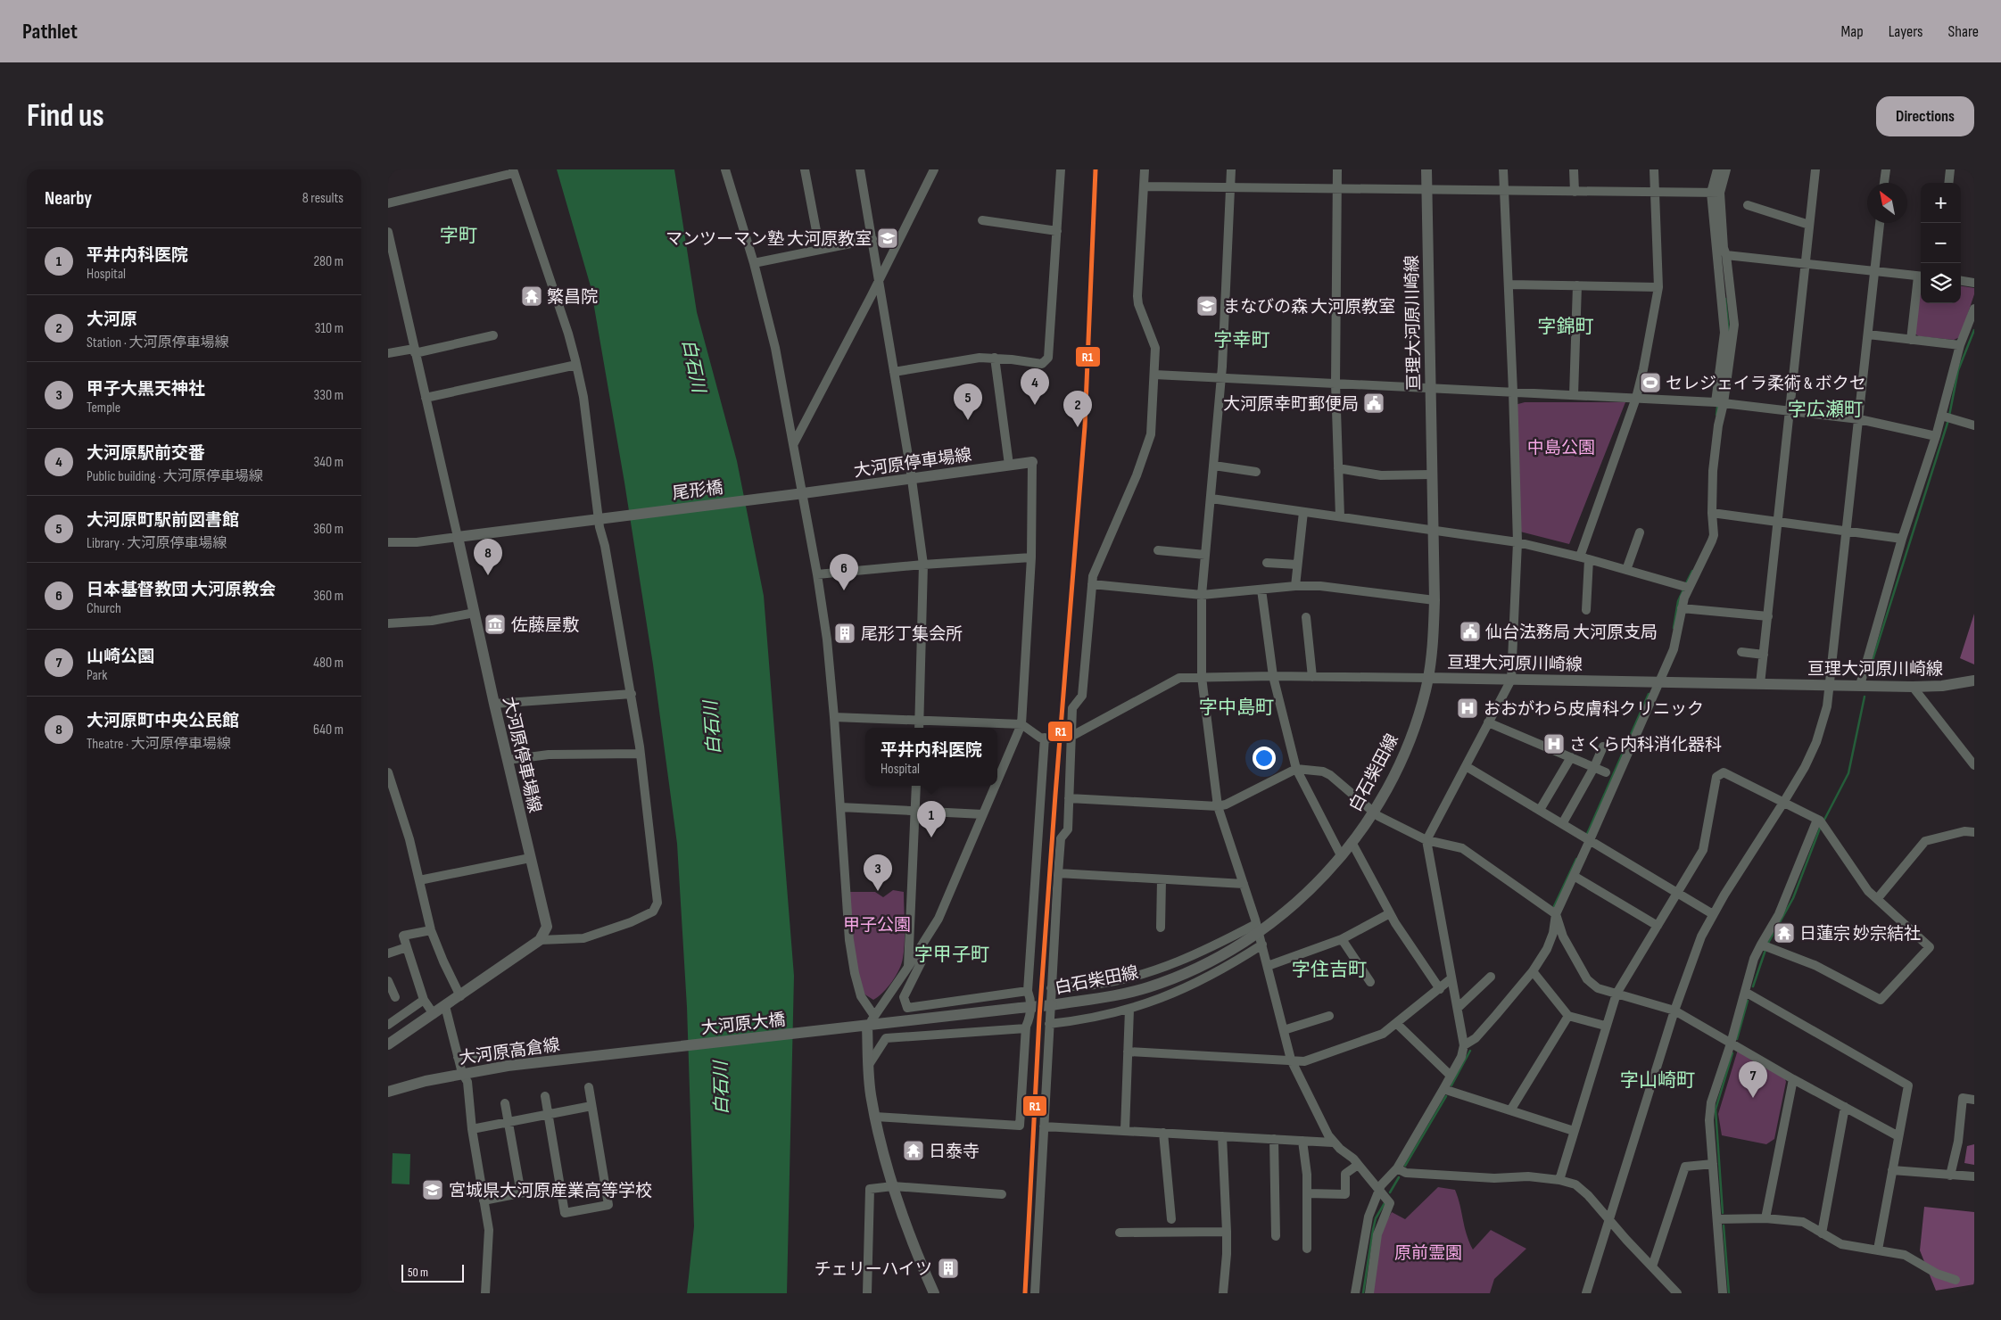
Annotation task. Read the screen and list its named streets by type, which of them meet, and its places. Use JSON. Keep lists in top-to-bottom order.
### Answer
{
  "streets": {
    "main road": [
      "亘理大河原川崎線",
      "大河原停車場線",
      "尾形橋",
      "白石柴田線",
      "大河原大橋",
      "大河原高倉線"
    ]
  },
  "crossings": [
    ["亘理大河原川崎線", "白石柴田線"],
    ["大河原停車場線", "尾形橋"],
    ["白石柴田線", "大河原大橋"],
    ["大河原大橋", "大河原高倉線"]
  ],
  "districts": [
    "字町",
    "字錦町",
    "字幸町",
    "字広瀬町",
    "字中島町",
    "字甲子町",
    "字住吉町",
    "字山崎町"
  ],
  "water": ["白石川"],
  "parks": ["中島公園", "甲子公園", "原前霊園"],
  "places": {
    "school or university": ["マンツーマン塾 大河原教室", "まなびの森 大河原教室", "宮城県大河原産業高等学校"],
    "temple": ["繁昌院", "日蓮宗 妙宗結社", "日泰寺"],
    "sports": ["セレジェイラ柔術 & ボクセ"],
    "public building": ["大河原幸町郵便局", "仙台法務局 大河原支局"],
    "museum": ["佐藤屋敷"],
    "building": ["尾形丁集会所", "チェリーハイツ"],
    "hospital": ["おおがわら皮膚科クリニック", "さくら内科消化器科"]
  },
  "lines": ["transit line R1"],
  "scale_bar": "50 m",
  "north": "top left",
  "page": {
    "header": "Pathlet",
    "nav": ["Map", "Layers", "Share"],
    "buttons": "Directions",
    "title": "Find us",
    "heading": ["Nearby", "8 results"],
    "map_buttons": ["+", "−"],
    "list": [
      {
        "mark": "1",
        "name": "平井内科医院",
        "note": "Hospital",
        "value": "280 m"
      },
      {
        "mark": "2",
        "name": "大河原",
        "note": "Station · 大河原停車場線",
        "value": "310 m"
      },
      {
        "mark": "3",
        "name": "甲子大黒天神社",
        "note": "Temple",
        "value": "330 m"
      },
      {
        "mark": "4",
        "name": "大河原駅前交番",
        "note": "Public building · 大河原停車場線",
        "value": "340 m"
      },
      {
        "mark": "5",
        "name": "大河原町駅前図書館",
        "note": "Library · 大河原停車場線",
        "value": "360 m"
      },
      {
        "mark": "6",
        "name": "日本基督教団 大河原教会",
        "note": "Church",
        "value": "360 m"
      },
      {
        "mark": "7",
        "name": "山崎公園",
        "note": "Park",
        "value": "480 m"
      },
      {
        "mark": "8",
        "name": "大河原町中央公民館",
        "note": "Theatre · 大河原停車場線",
        "value": "640 m"
      }
    ],
    "pins": [
      "4",
      "5",
      "2",
      "8",
      "6",
      "1",
      "3",
      "7"
    ],
    "popup": ["平井内科医院", "Hospital"],
    "scale": "50 m"
  }
}
